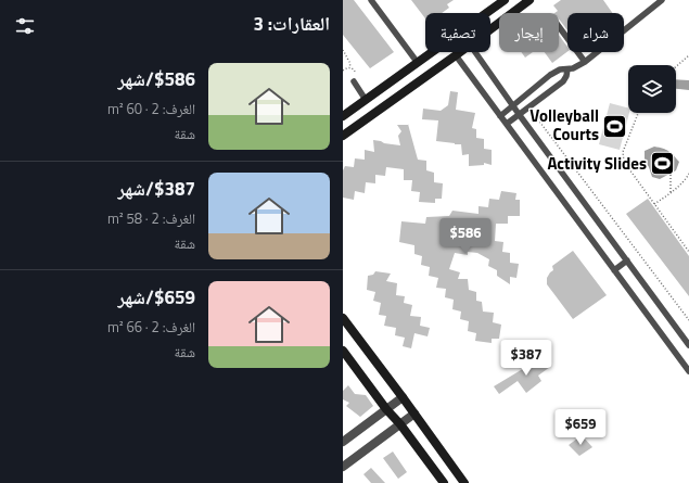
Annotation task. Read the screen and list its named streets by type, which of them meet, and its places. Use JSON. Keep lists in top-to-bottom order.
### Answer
{
  "places": {
    "sports": ["Volleyball Courts", "Activity Slides"]
  },
  "page": {
    "heading": "العقارات: 3",
    "chip": ["شراء", "إيجار", "تصفية"],
    "list": [
      {
        "name": "$586/شهر",
        "note": "الغرف: 2 · 60 m² · شقة"
      },
      {
        "name": "$387/شهر",
        "note": "الغرف: 2 · 58 m² · شقة"
      },
      {
        "name": "$659/شهر",
        "note": "الغرف: 2 · 66 m² · شقة"
      }
    ],
    "price": ["$586", "$387", "$659"]
  }
}
